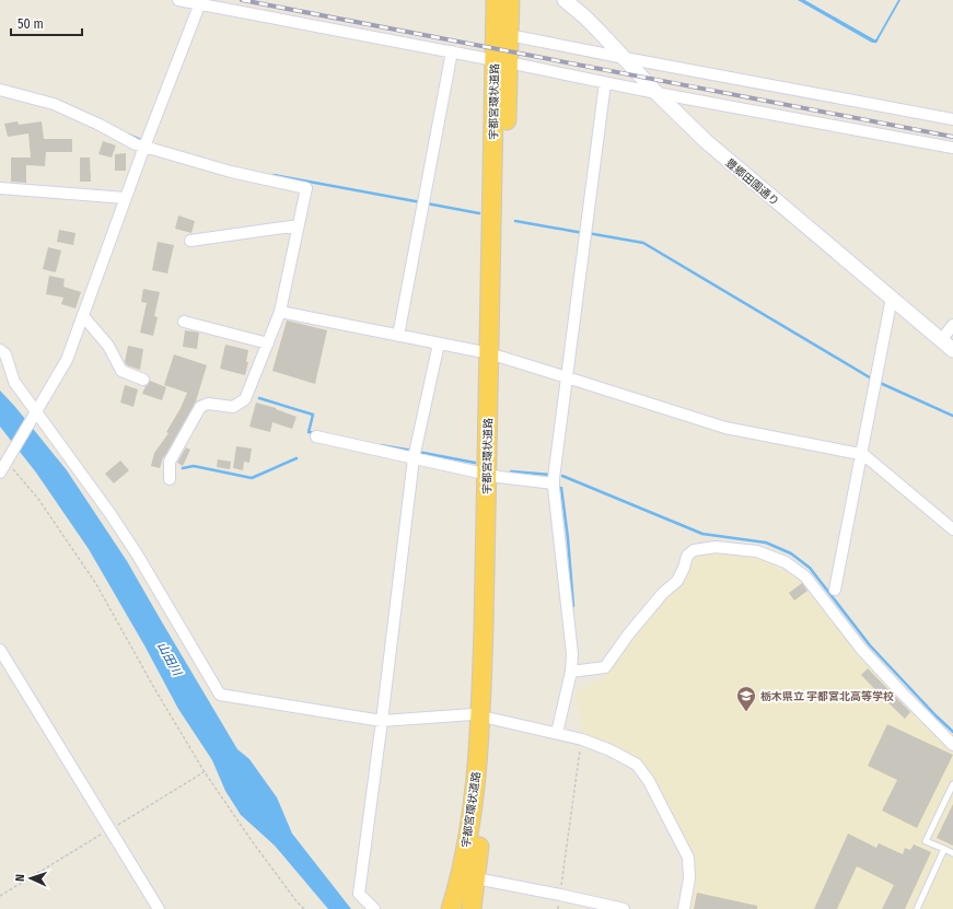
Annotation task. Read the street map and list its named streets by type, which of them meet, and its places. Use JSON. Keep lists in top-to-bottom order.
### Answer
{
  "streets": {
    "highway": ["宇都宮環状道路"],
    "street": ["豊郷田園通り"]
  },
  "water": ["山田川"],
  "places": {
    "school or university": ["栃木県立 宇都宮北高等学校"]
  },
  "scale_bar": "50 m",
  "north": "left"
}
